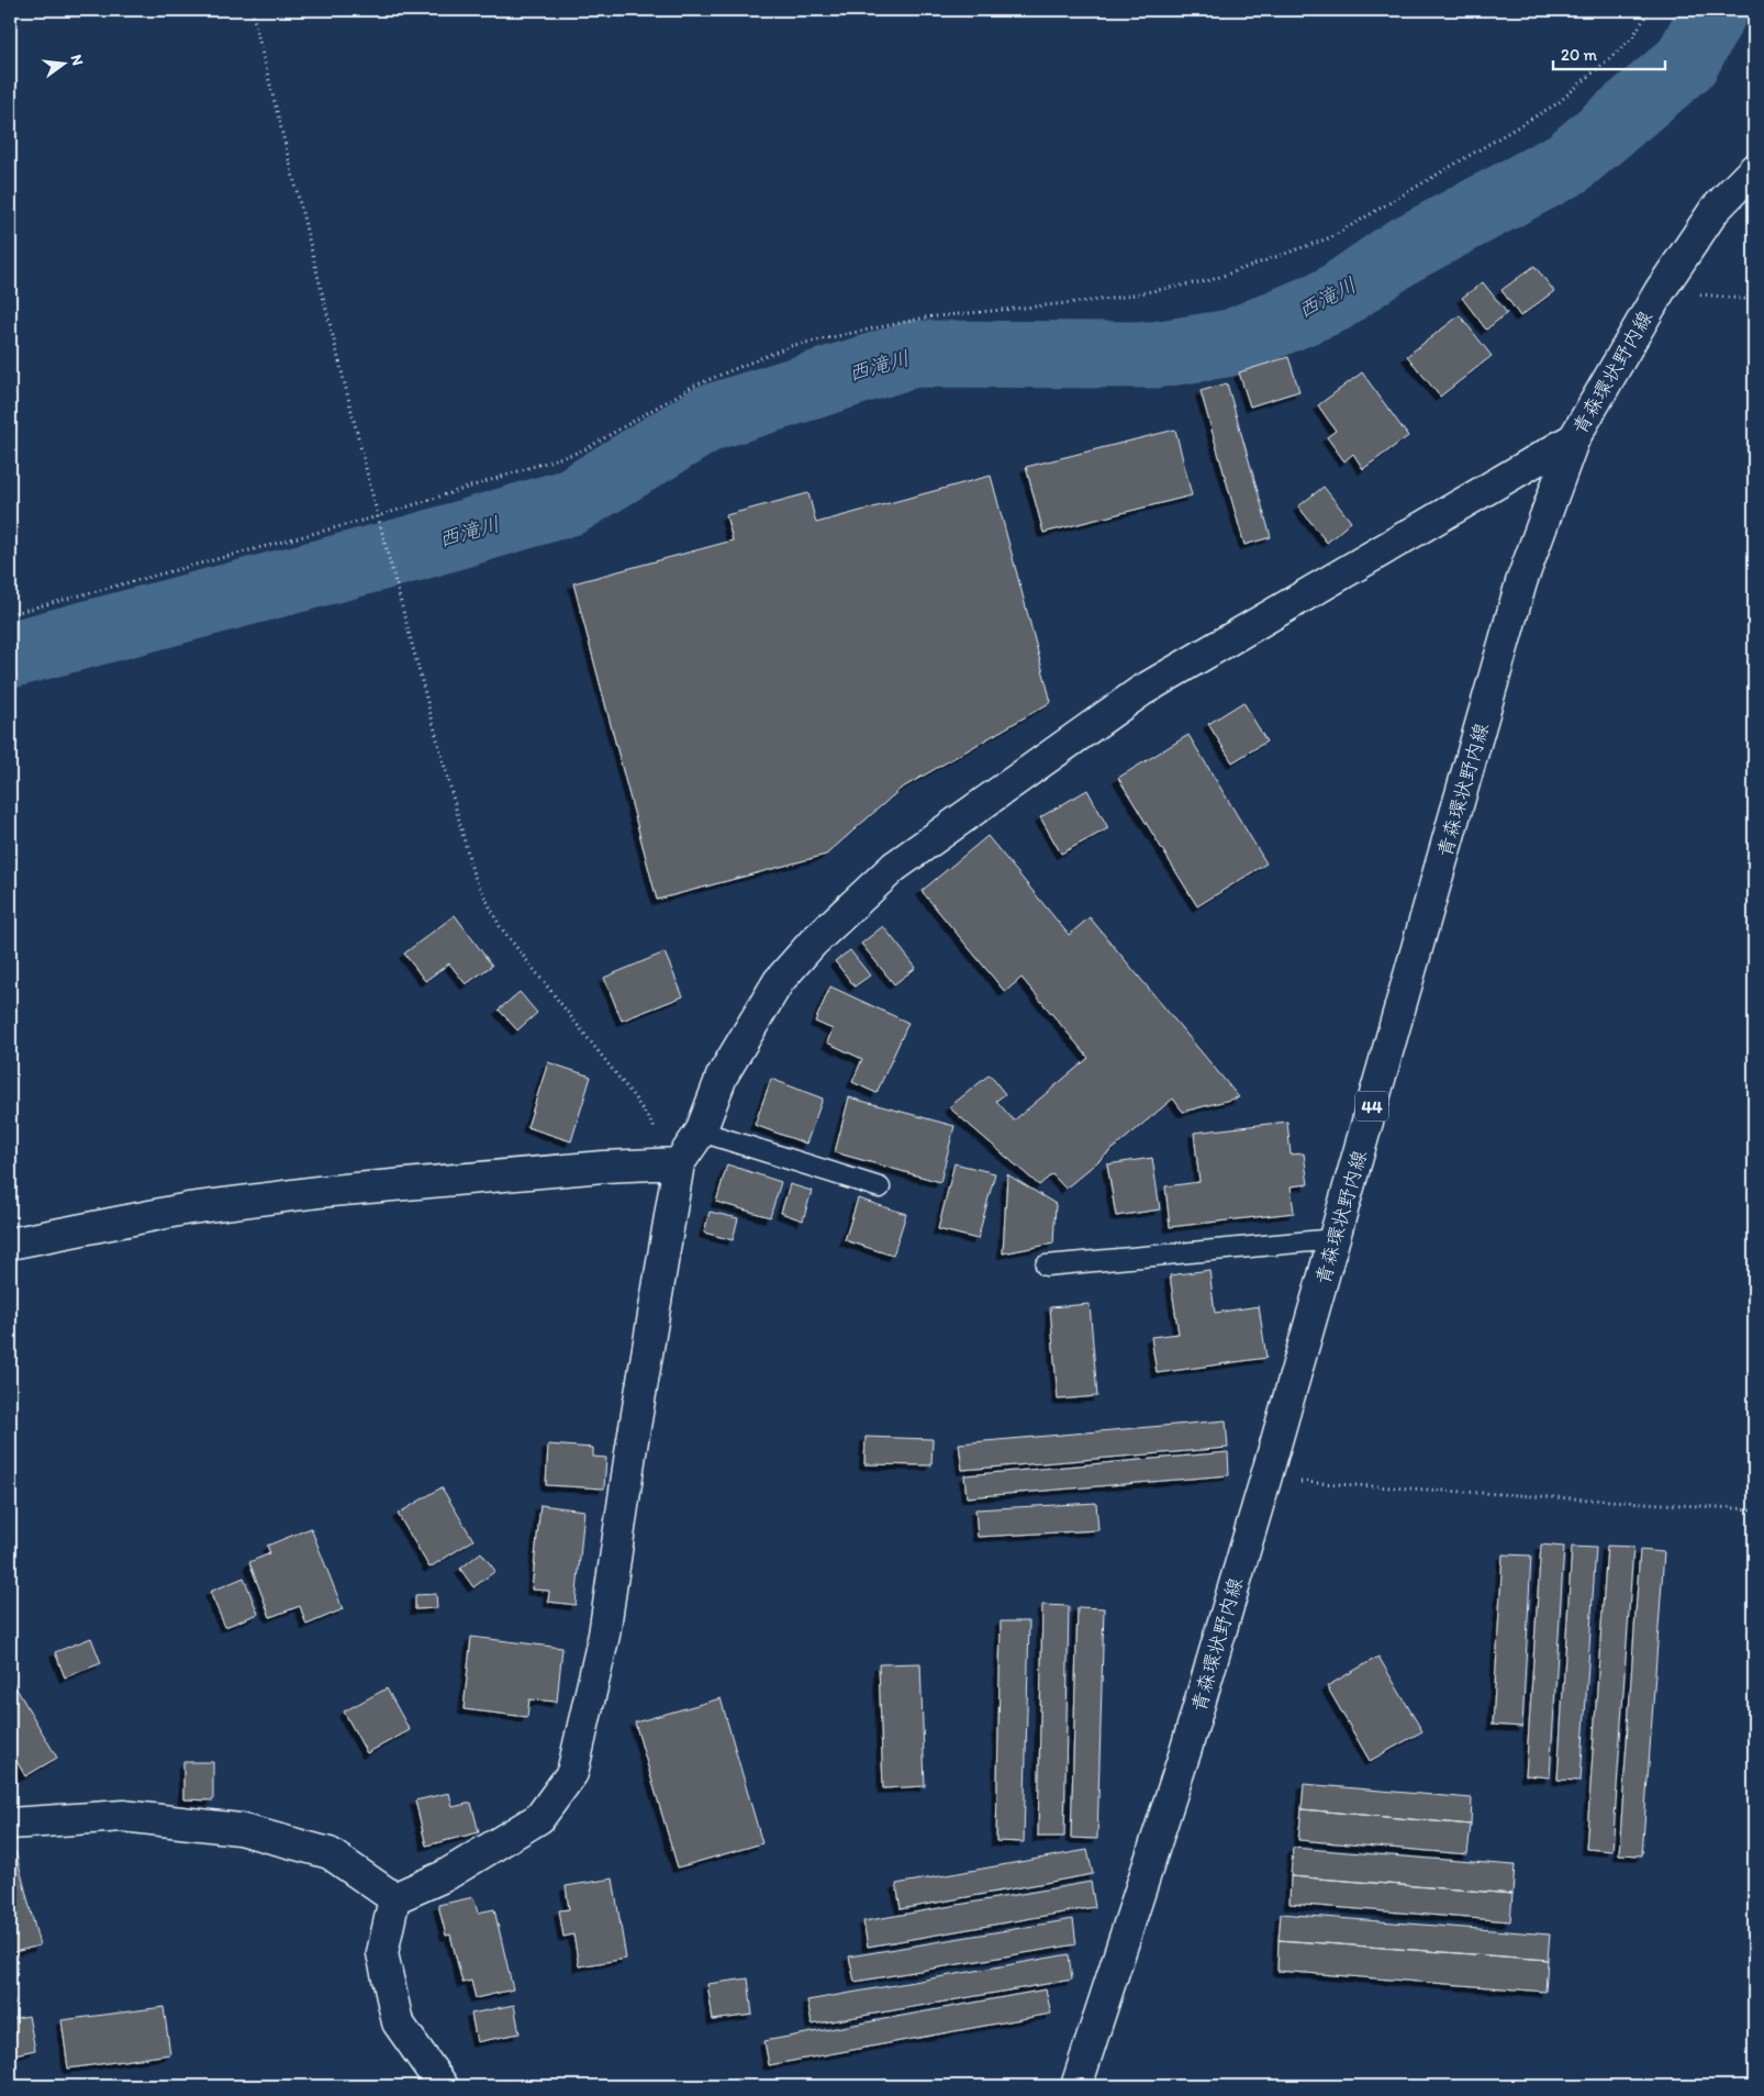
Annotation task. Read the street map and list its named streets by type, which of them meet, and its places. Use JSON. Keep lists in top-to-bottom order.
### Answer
{
  "streets": {
    "street": ["青森環状野内線", "44"]
  },
  "water": ["西滝川"],
  "scale_bar": "20 m",
  "north": "right"
}
